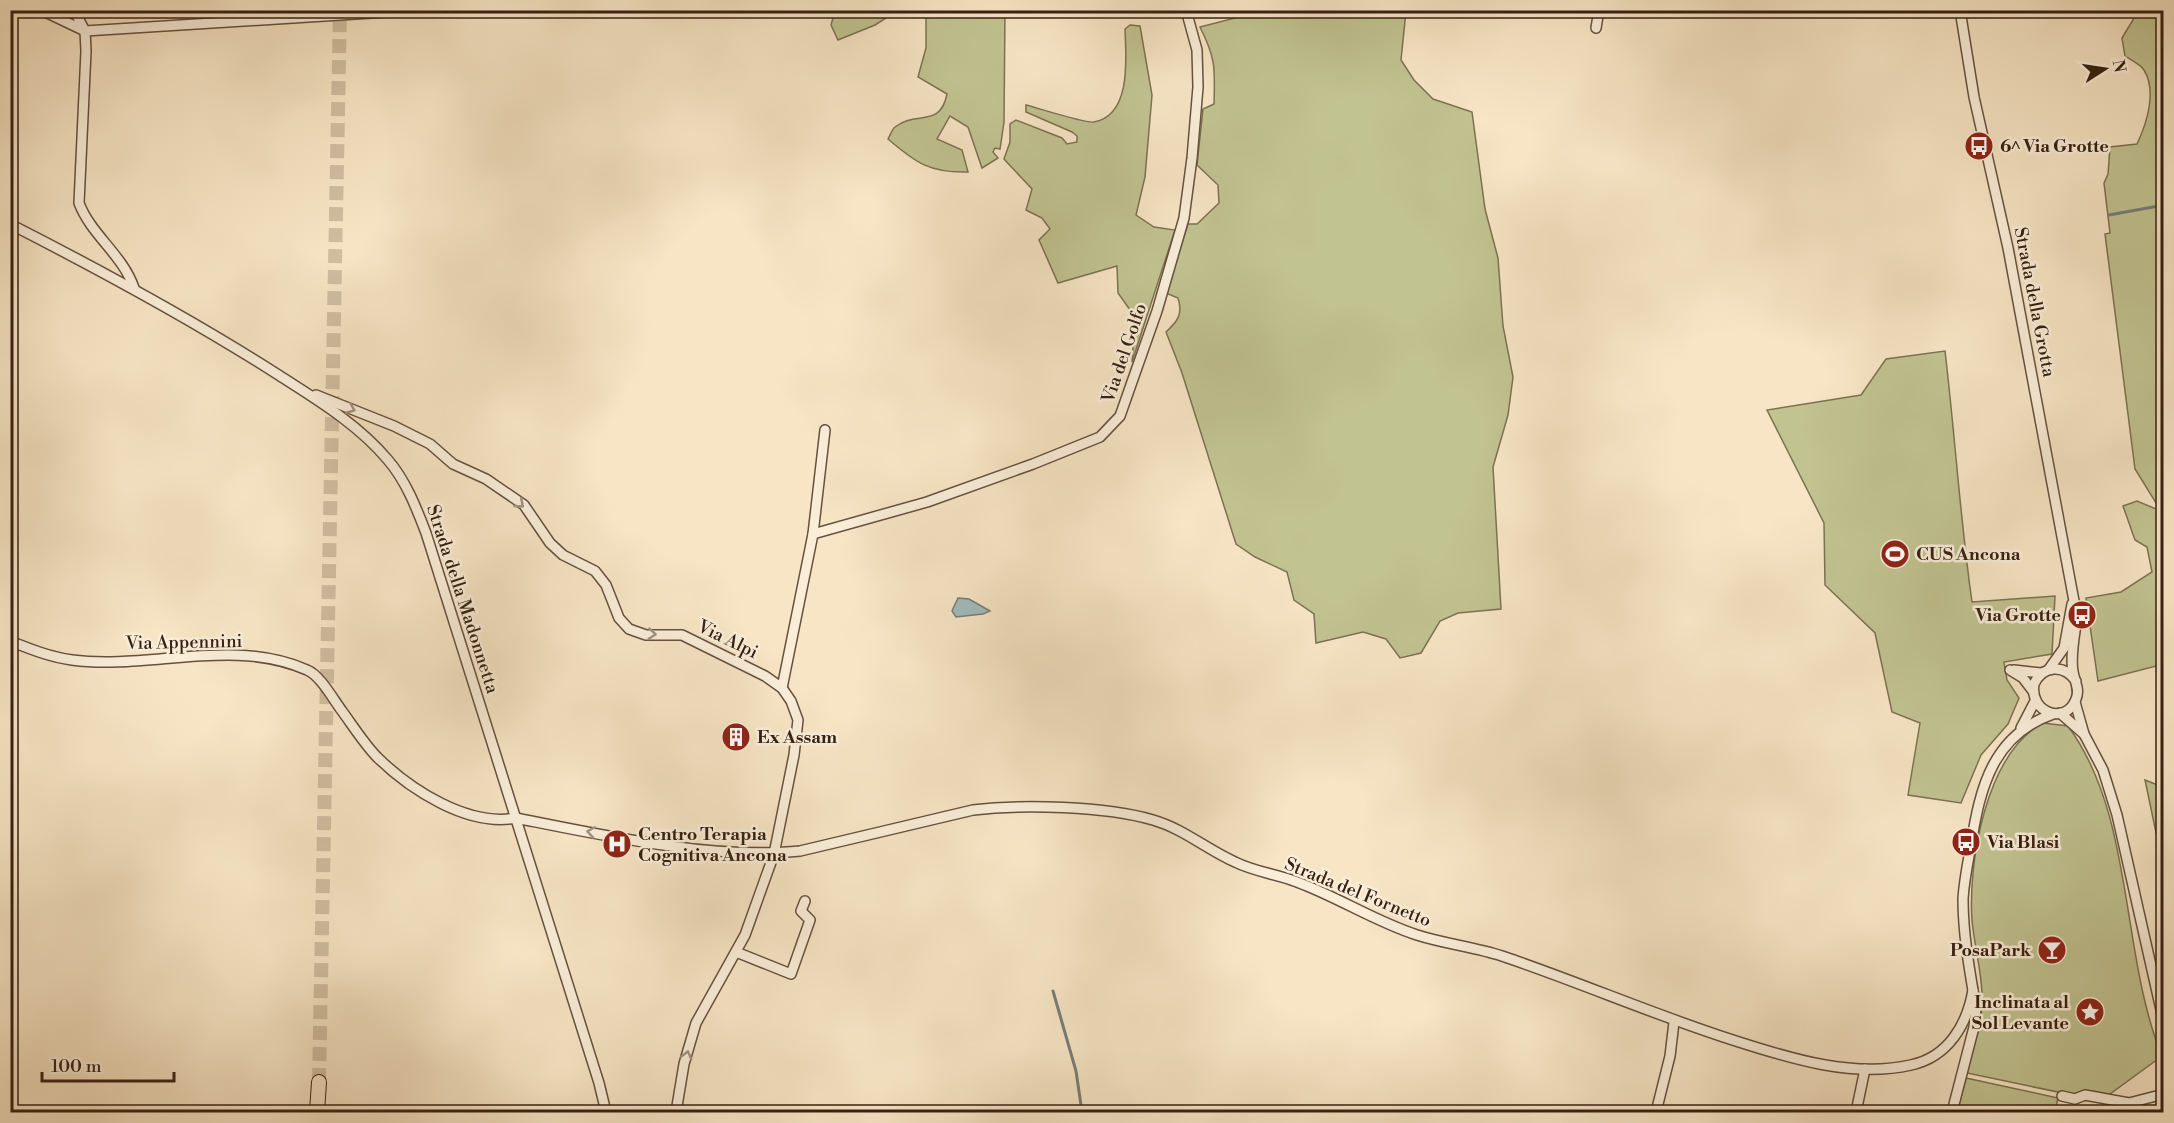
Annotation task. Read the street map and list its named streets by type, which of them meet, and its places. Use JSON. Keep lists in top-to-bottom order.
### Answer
{
  "streets": {
    "street": [
      "Strada della Grotta",
      "Via del Golfo",
      "Strada della Madonnetta",
      "Via Alpi",
      "Via Appennini",
      "Strada del Fornetto"
    ]
  },
  "crossings": [
    ["Strada della Madonnetta", "Via Alpi"],
    ["Strada della Madonnetta", "Via Appennini"],
    ["Strada della Madonnetta", "Strada del Fornetto"],
    ["Via Alpi", "Strada del Fornetto"],
    ["Via Appennini", "Strada del Fornetto"]
  ],
  "places": {
    "bus stop": ["6^ Via Grotte", "Via Grotte", "Via Blasi"],
    "sports": ["CUS Ancona"],
    "building": ["Ex Assam"],
    "hospital": ["Centro Terapia Cognitiva Ancona"],
    "bar": ["PosaPark"],
    "place": ["Inclinata al Sol Levante"]
  },
  "scale_bar": "100 m",
  "north": "right"
}
